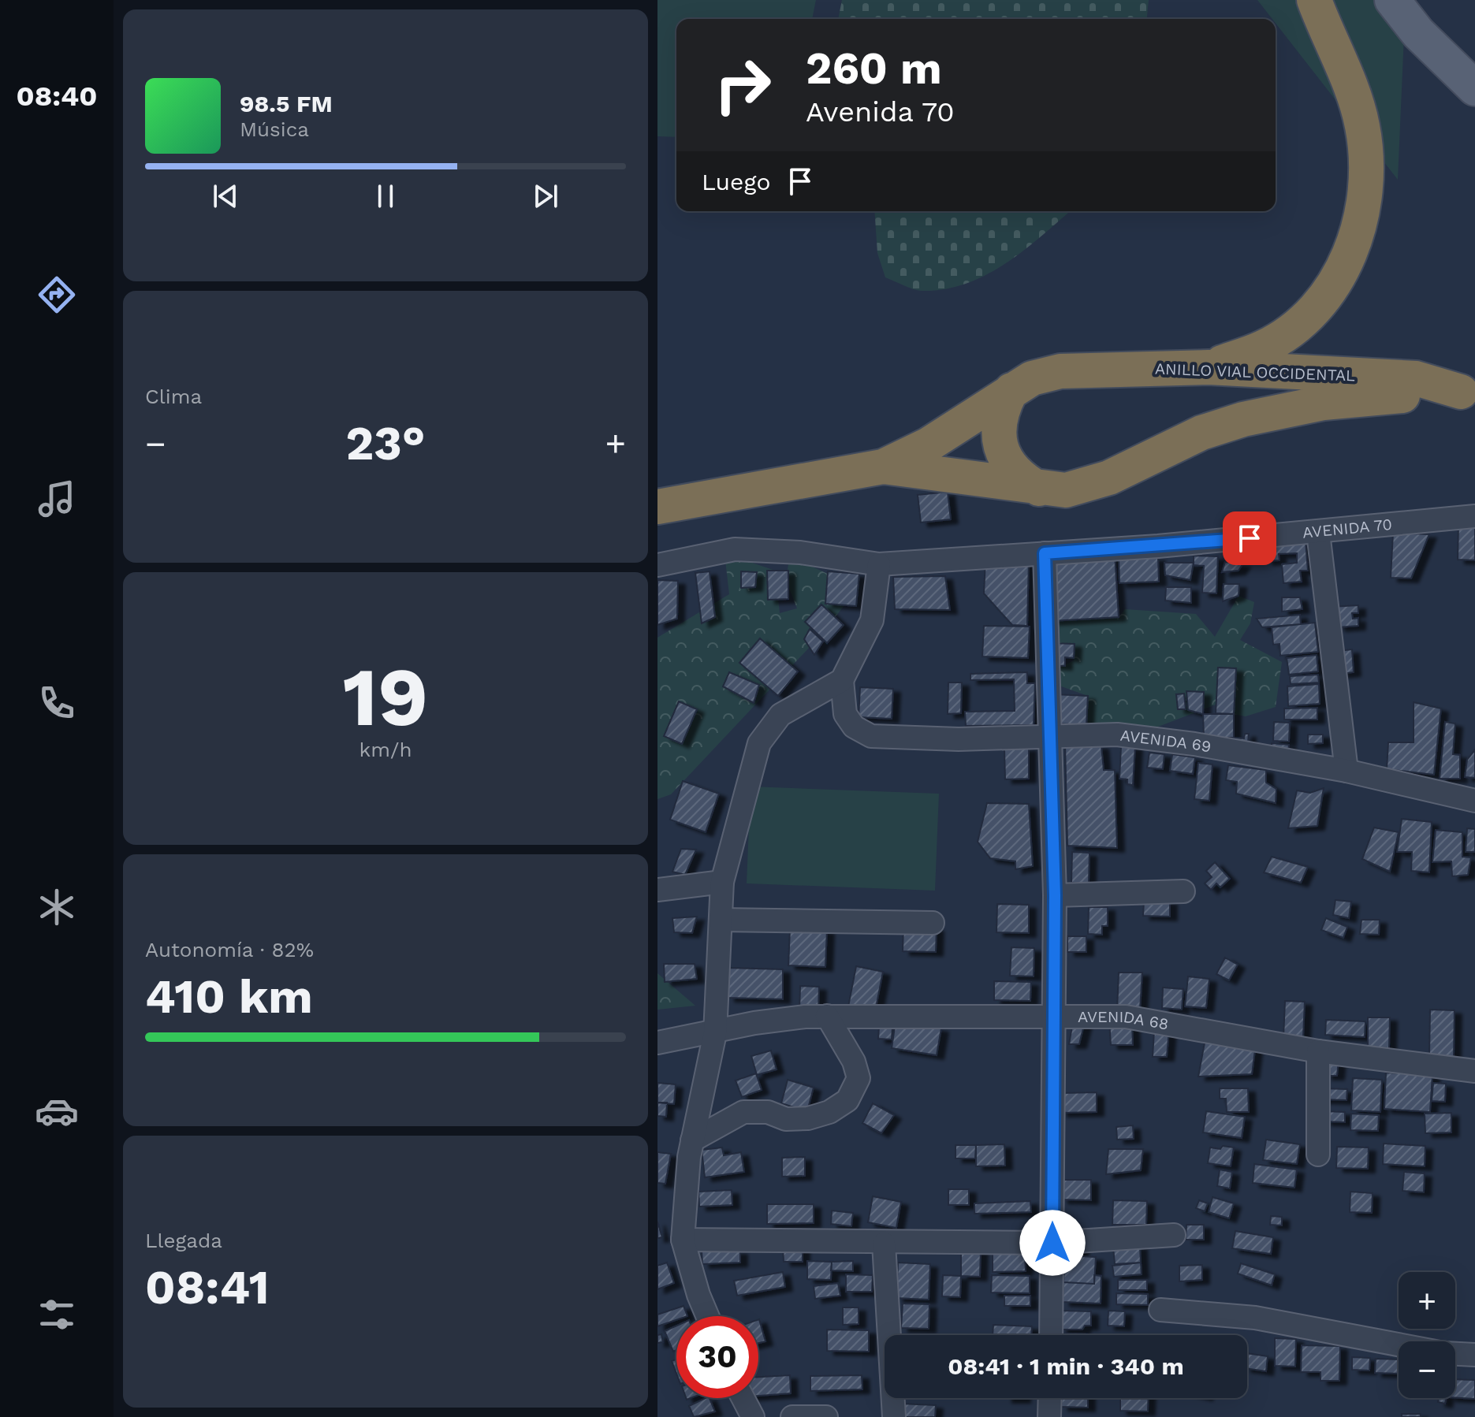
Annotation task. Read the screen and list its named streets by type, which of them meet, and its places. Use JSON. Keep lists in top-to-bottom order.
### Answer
{
  "streets": {
    "highway": ["ANILLO VIAL OCCIDENTAL"],
    "street": ["AVENIDA 70", "AVENIDA 69", "AVENIDA 68"]
  },
  "page": {
    "tabs": "08:40",
    "turn": ["260 m", "Avenida 70"],
    "song": ["98.5 FM", "Música"],
    "then": "Luego",
    "tile": [
      "Clima",
      ["19", "km/h"],
      ["Autonomía · 82%", "410 km"],
      ["Llegada", "08:41"]
    ],
    "heat": ["−", "23°", "+"],
    "map_buttons": ["+", "−"],
    "limit": "30",
    "trip": "08:41 · 1 min · 340 m"
  }
}
